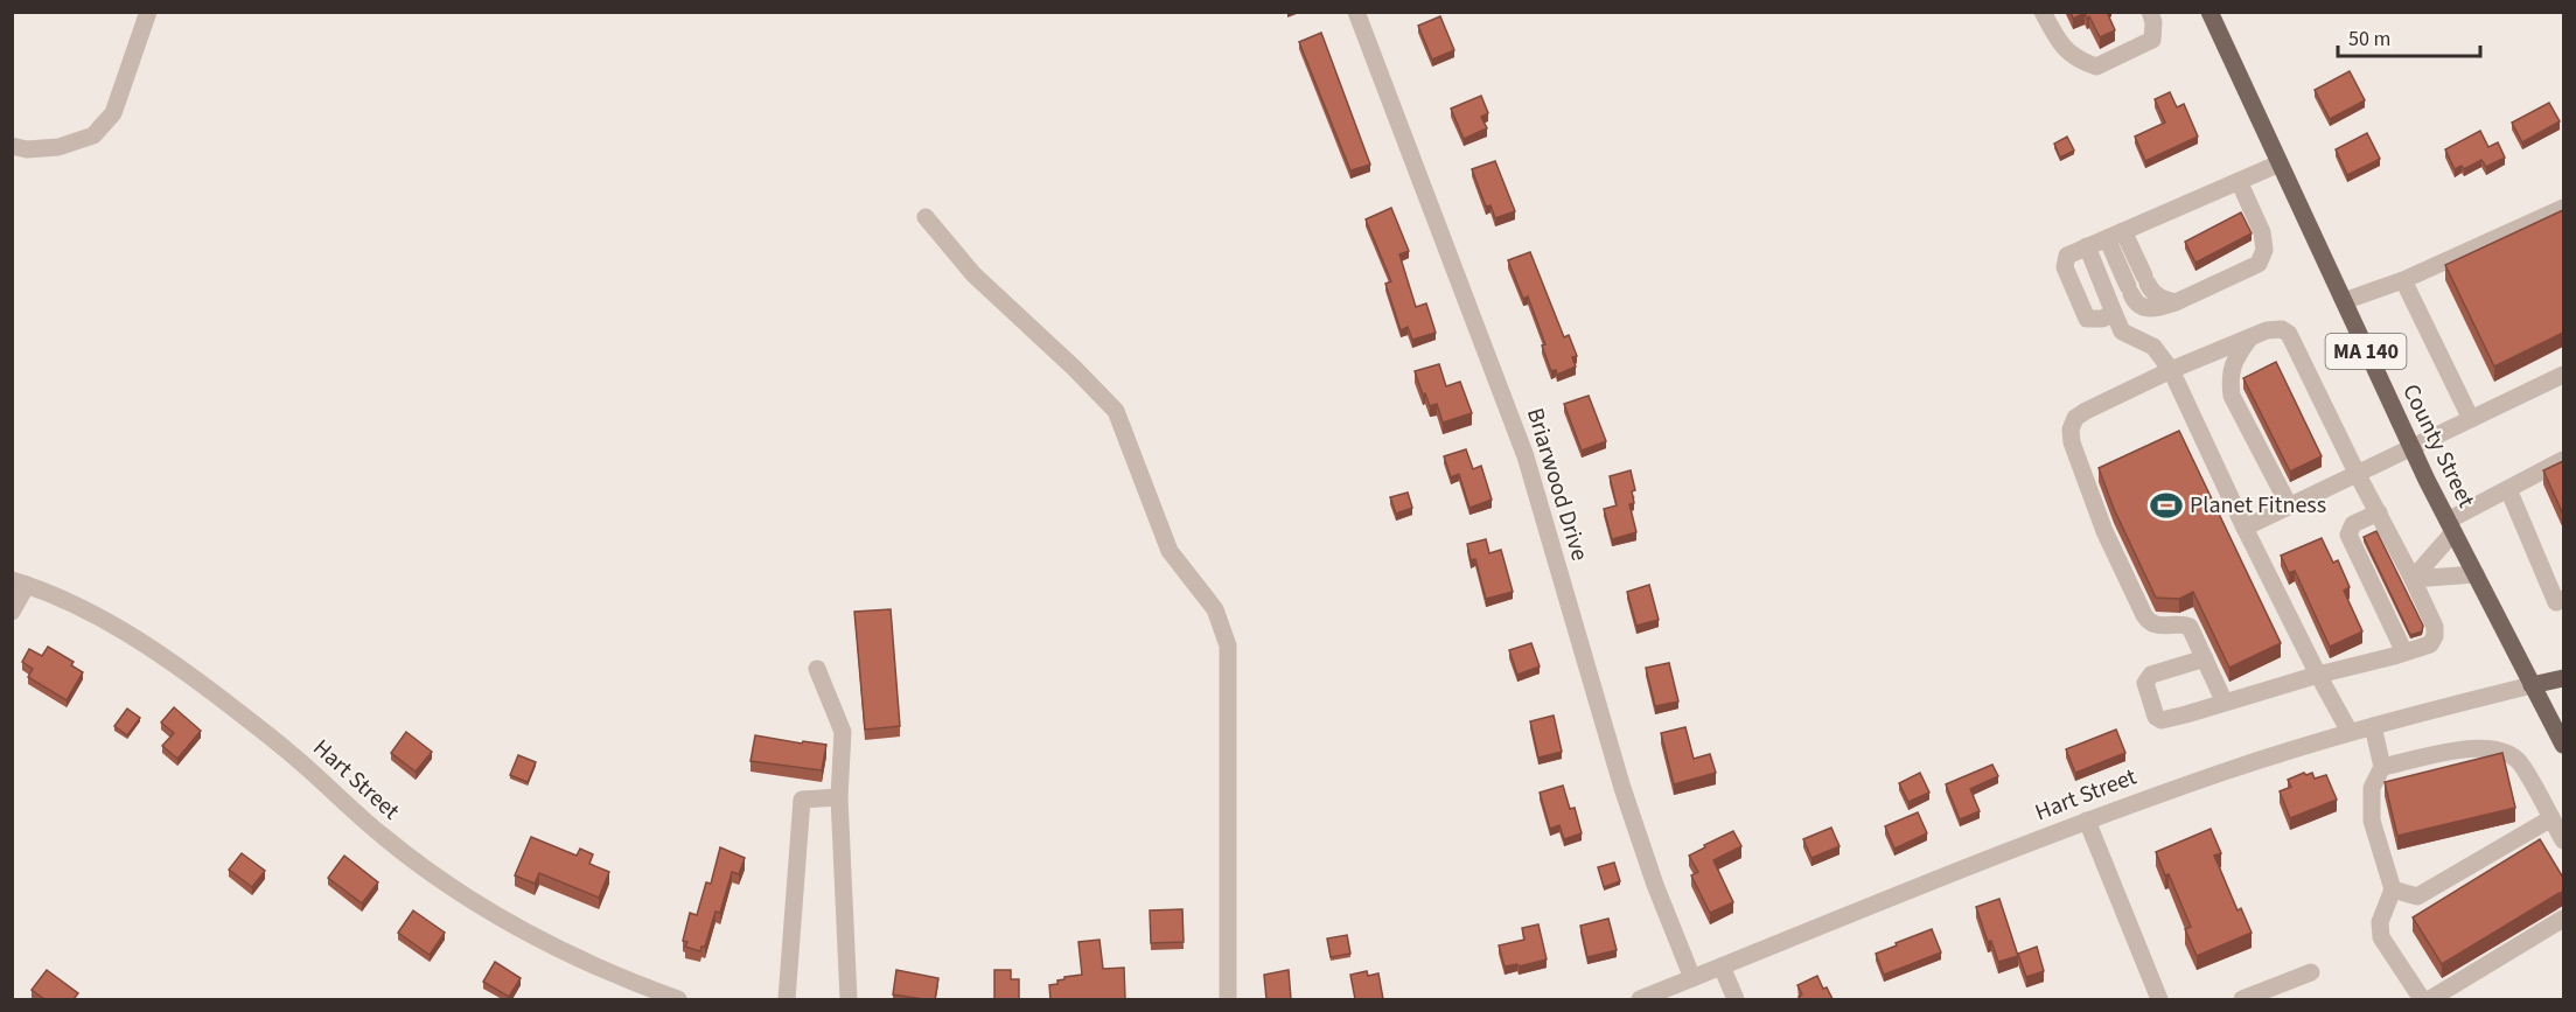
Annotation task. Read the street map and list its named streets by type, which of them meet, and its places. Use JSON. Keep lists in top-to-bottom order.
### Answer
{
  "streets": {
    "main road": ["MA 140", "County Street", "Hart Street"],
    "street": ["Briarwood Drive"]
  },
  "crossings": [
    ["County Street", "Hart Street"],
    ["Briarwood Drive", "Hart Street"]
  ],
  "places": {
    "sports": ["Planet Fitness"]
  },
  "scale_bar": "50 m"
}
